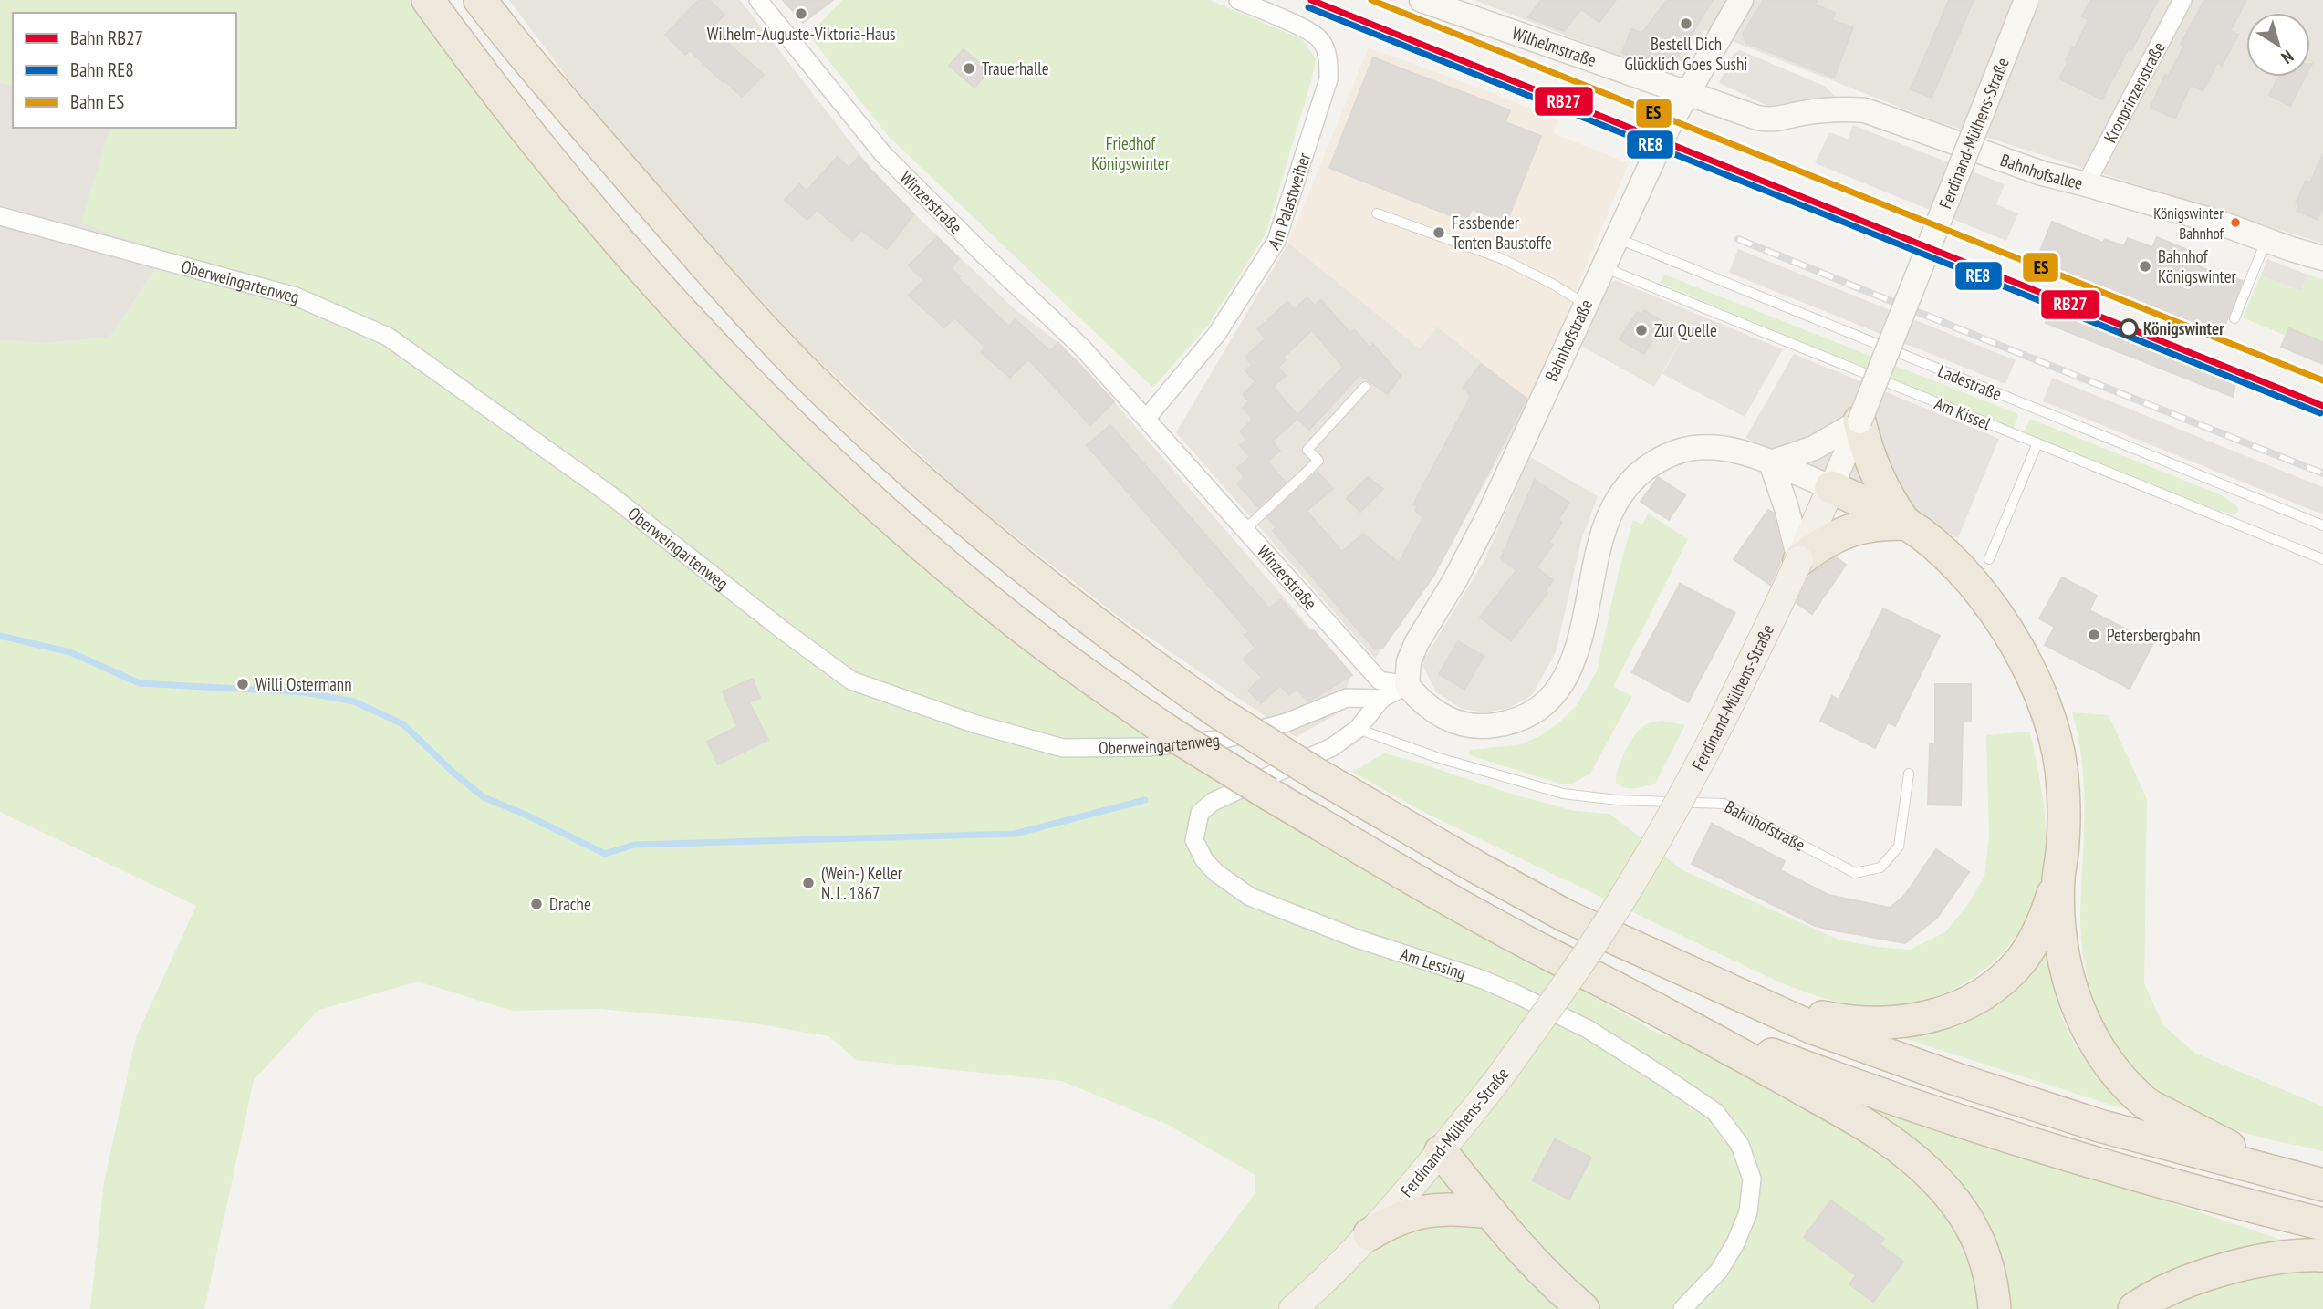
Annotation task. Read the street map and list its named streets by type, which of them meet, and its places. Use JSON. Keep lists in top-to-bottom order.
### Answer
{
  "streets": {
    "main road": ["Ferdinand-Mülhens-Straße"],
    "street": [
      "Wilhelmstraße",
      "Kronprinzenstraße",
      "Bahnhofsallee",
      "Am Palastweiher",
      "Winzerstraße",
      "Oberweingartenweg",
      "Bahnhofstraße",
      "Am Lessing"
    ],
    "lane": ["Ladestraße", "Am Kissel"]
  },
  "crossings": [
    ["Wilhelmstraße", "Bahnhofsallee"],
    ["Wilhelmstraße", "Bahnhofstraße"],
    ["Kronprinzenstraße", "Bahnhofsallee"],
    ["Bahnhofsallee", "Bahnhofstraße"],
    ["Am Palastweiher", "Winzerstraße"],
    ["Winzerstraße", "Bahnhofstraße"],
    ["Winzerstraße", "Am Lessing"],
    ["Oberweingartenweg", "Am Lessing"],
    ["Bahnhofstraße", "Ladestraße"],
    ["Bahnhofstraße", "Am Kissel"],
    ["Bahnhofstraße", "Am Lessing"]
  ],
  "parks": ["Friedhof Königswinter"],
  "places": [
    "Wilhelm-Auguste-Viktoria-Haus",
    "Bestell Dich Glücklich Goes Sushi",
    "Trauerhalle",
    "Königswinter Bahnhof",
    "Fassbender Tenten Baustoffe",
    "Bahnhof Königswinter",
    "Königswinter",
    "Zur Quelle",
    "Petersbergbahn",
    "Willi Ostermann",
    "(Wein-) Keller N. L. 1867",
    "Drache"
  ],
  "lines": ["rail line RB27", "rail line ES", "rail line RE8"],
  "legend": ["Bahn RB27", "Bahn RE8", "Bahn ES"],
  "north": "bottom right"
}
